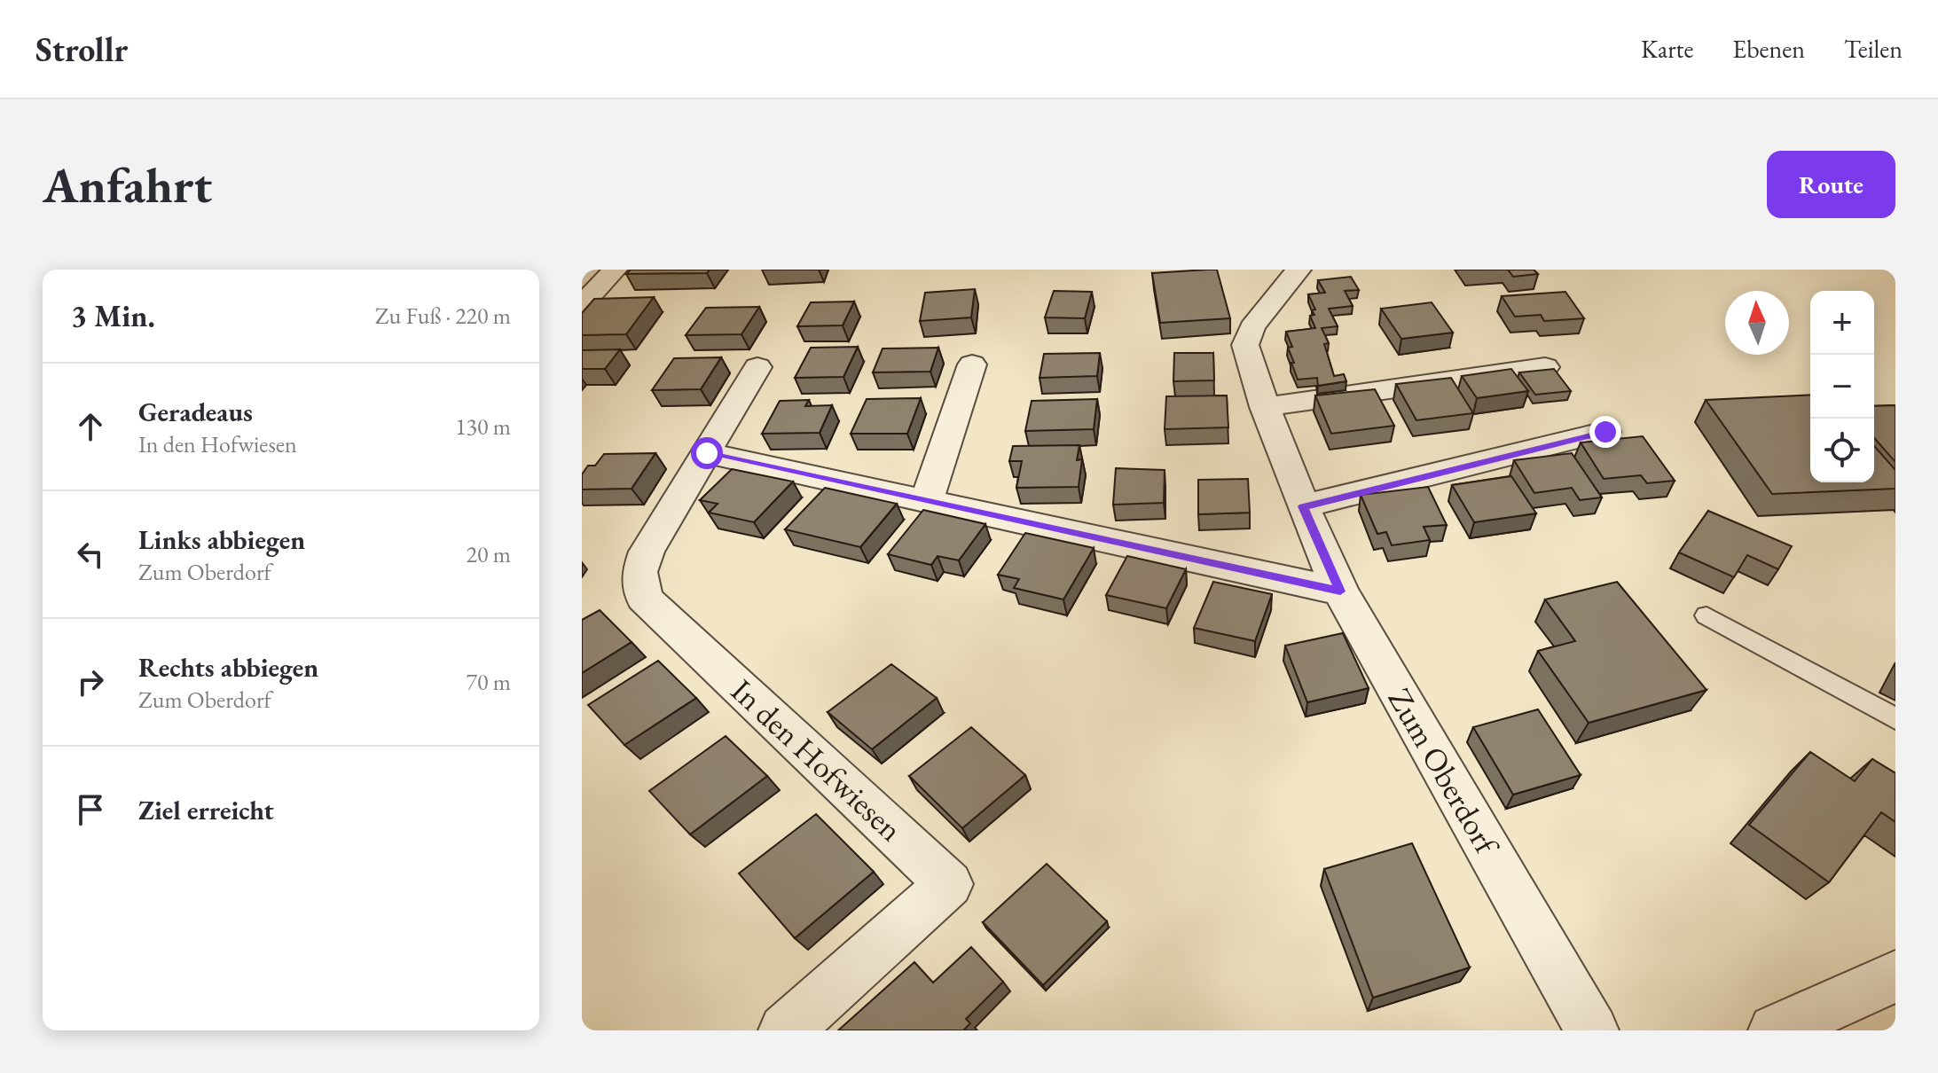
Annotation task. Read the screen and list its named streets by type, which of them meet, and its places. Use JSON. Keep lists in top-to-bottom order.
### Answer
{
  "streets": {
    "street": ["In den Hofwiesen", "Zum Oberdorf"]
  },
  "north": "top",
  "page": {
    "header": "Strollr",
    "nav": ["Karte", "Ebenen", "Teilen"],
    "buttons": "Route",
    "title": "Anfahrt",
    "heading": ["3 Min.", "Zu Fuß · 220 m"],
    "map_buttons": ["+", "−"],
    "list": [
      ["Geradeaus", "In den Hofwiesen", "130 m"],
      ["Links abbiegen", "Zum Oberdorf", "20 m"],
      ["Rechts abbiegen", "Zum Oberdorf", "70 m"],
      "Ziel erreicht"
    ]
  }
}
